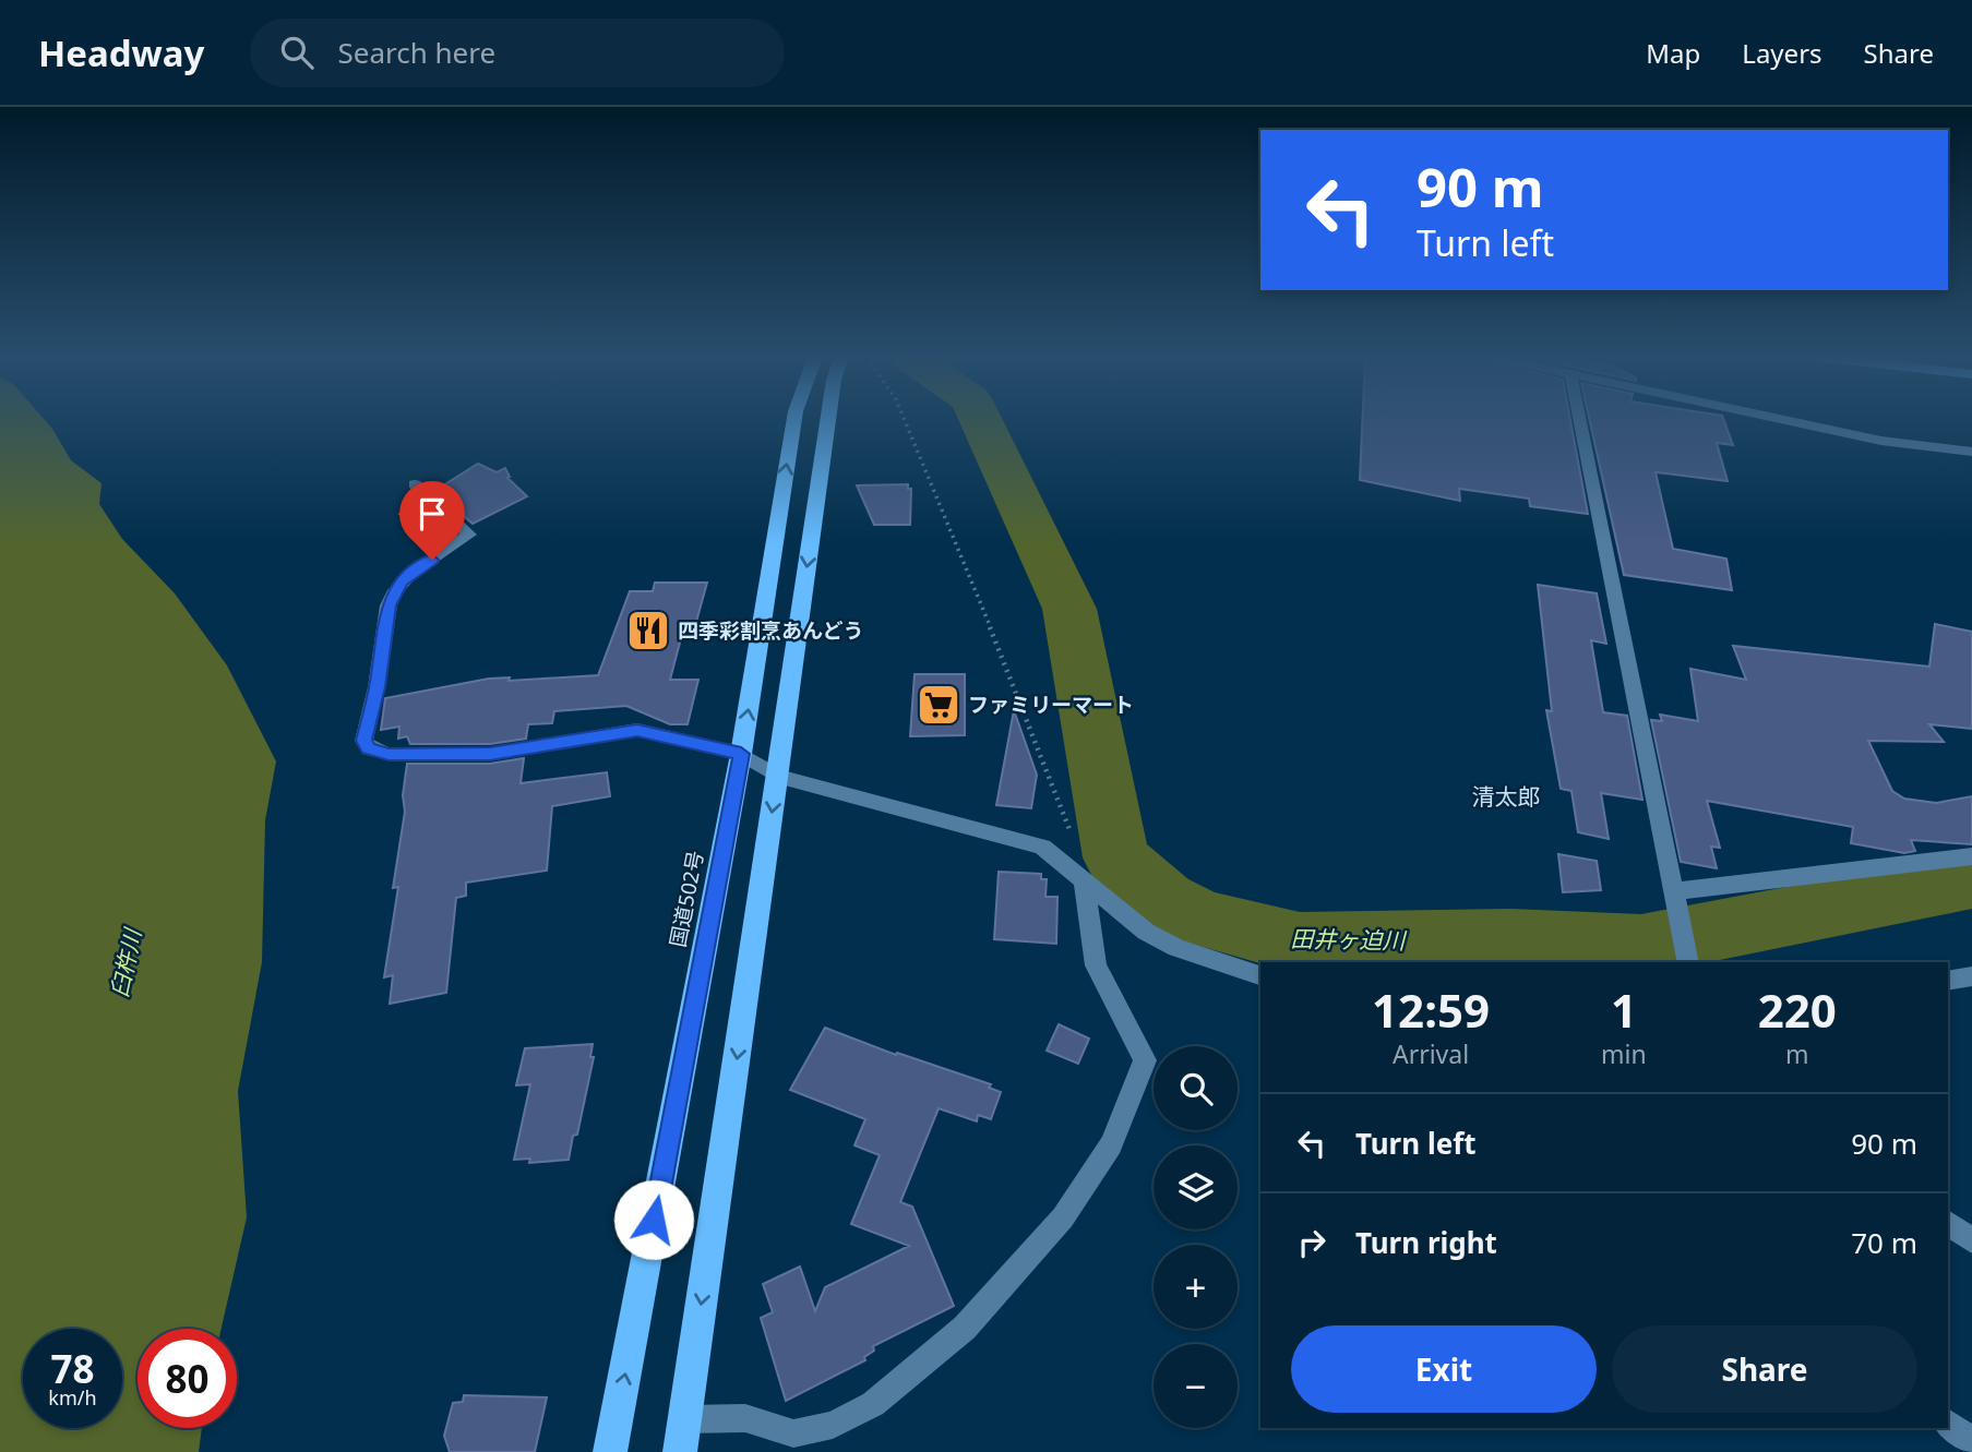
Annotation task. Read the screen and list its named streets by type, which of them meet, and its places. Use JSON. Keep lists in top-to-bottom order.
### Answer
{
  "streets": {
    "highway": ["国道502号"]
  },
  "districts": ["清太郎"],
  "water": ["田井ヶ迫川", "臼杵川"],
  "places": {
    "restaurant": ["四季彩割烹あんどう"],
    "supermarket": ["ファミリーマート"]
  },
  "page": {
    "header": "Headway",
    "search": "Search here",
    "nav": ["Map", "Layers", "Share"],
    "turn": ["90 m", "Turn left"],
    "eta": [
      "12:59",
      "Arrival",
      "1",
      "min",
      "220",
      "m"
    ],
    "map_buttons": ["+", "−"],
    "list": [
      {
        "name": "Turn left",
        "value": "90 m"
      },
      {
        "name": "Turn right",
        "value": "70 m"
      }
    ],
    "buttons": ["Exit", "Share"],
    "speed": "78 km/h",
    "limit": "80"
  }
}
